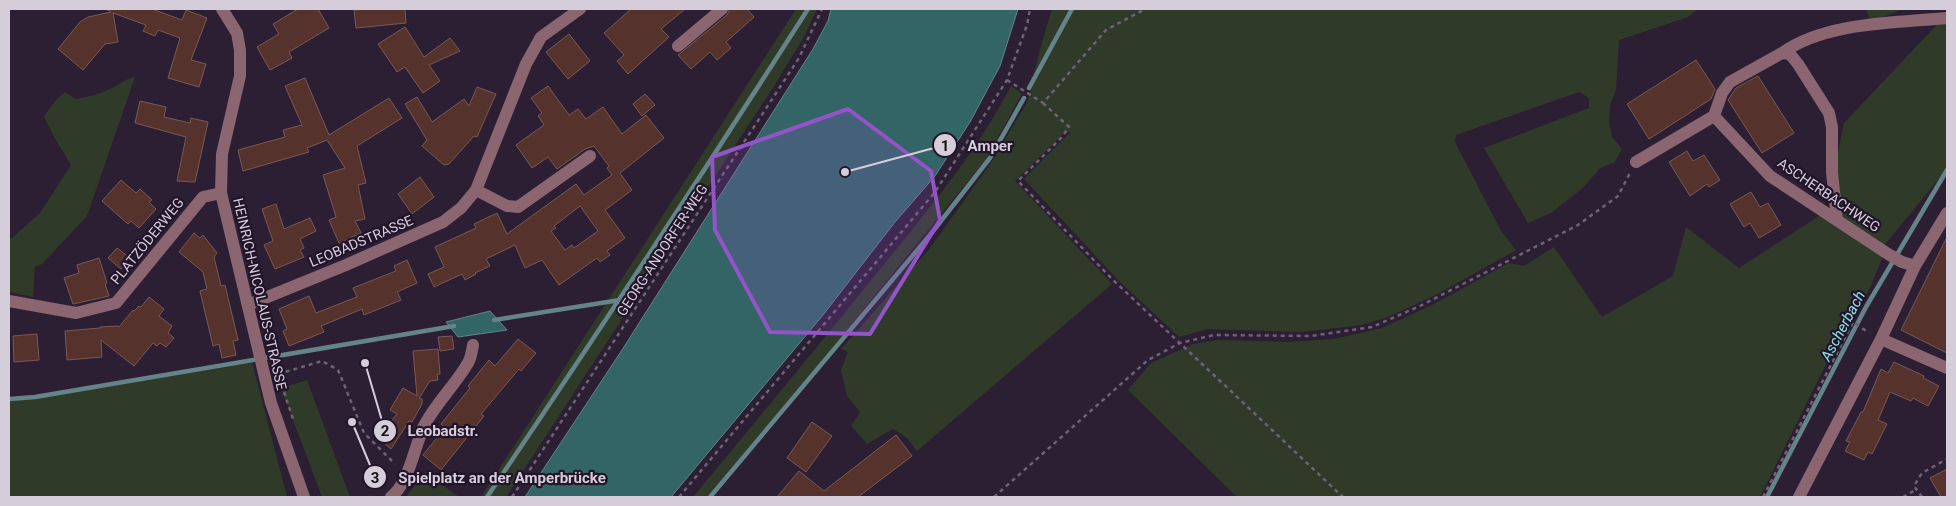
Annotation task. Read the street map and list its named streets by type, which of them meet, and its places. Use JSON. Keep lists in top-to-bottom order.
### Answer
{
  "streets": {
    "street": [
      "ASCHERBACHWEG",
      "PLATZÖDERWEG",
      "LEOBADSTRASSE",
      "HEINRICH-NICOLAUS-STRASSE"
    ],
    "path": ["GEORG-ANDORFER-WEG"]
  },
  "crossings": [
    ["PLATZÖDERWEG", "HEINRICH-NICOLAUS-STRASSE"],
    ["LEOBADSTRASSE", "HEINRICH-NICOLAUS-STRASSE"]
  ],
  "water": ["Ascherbach"],
  "places": ["Amper", "Leobadstr.", "Spielplatz an der Amperbrücke"]
}
